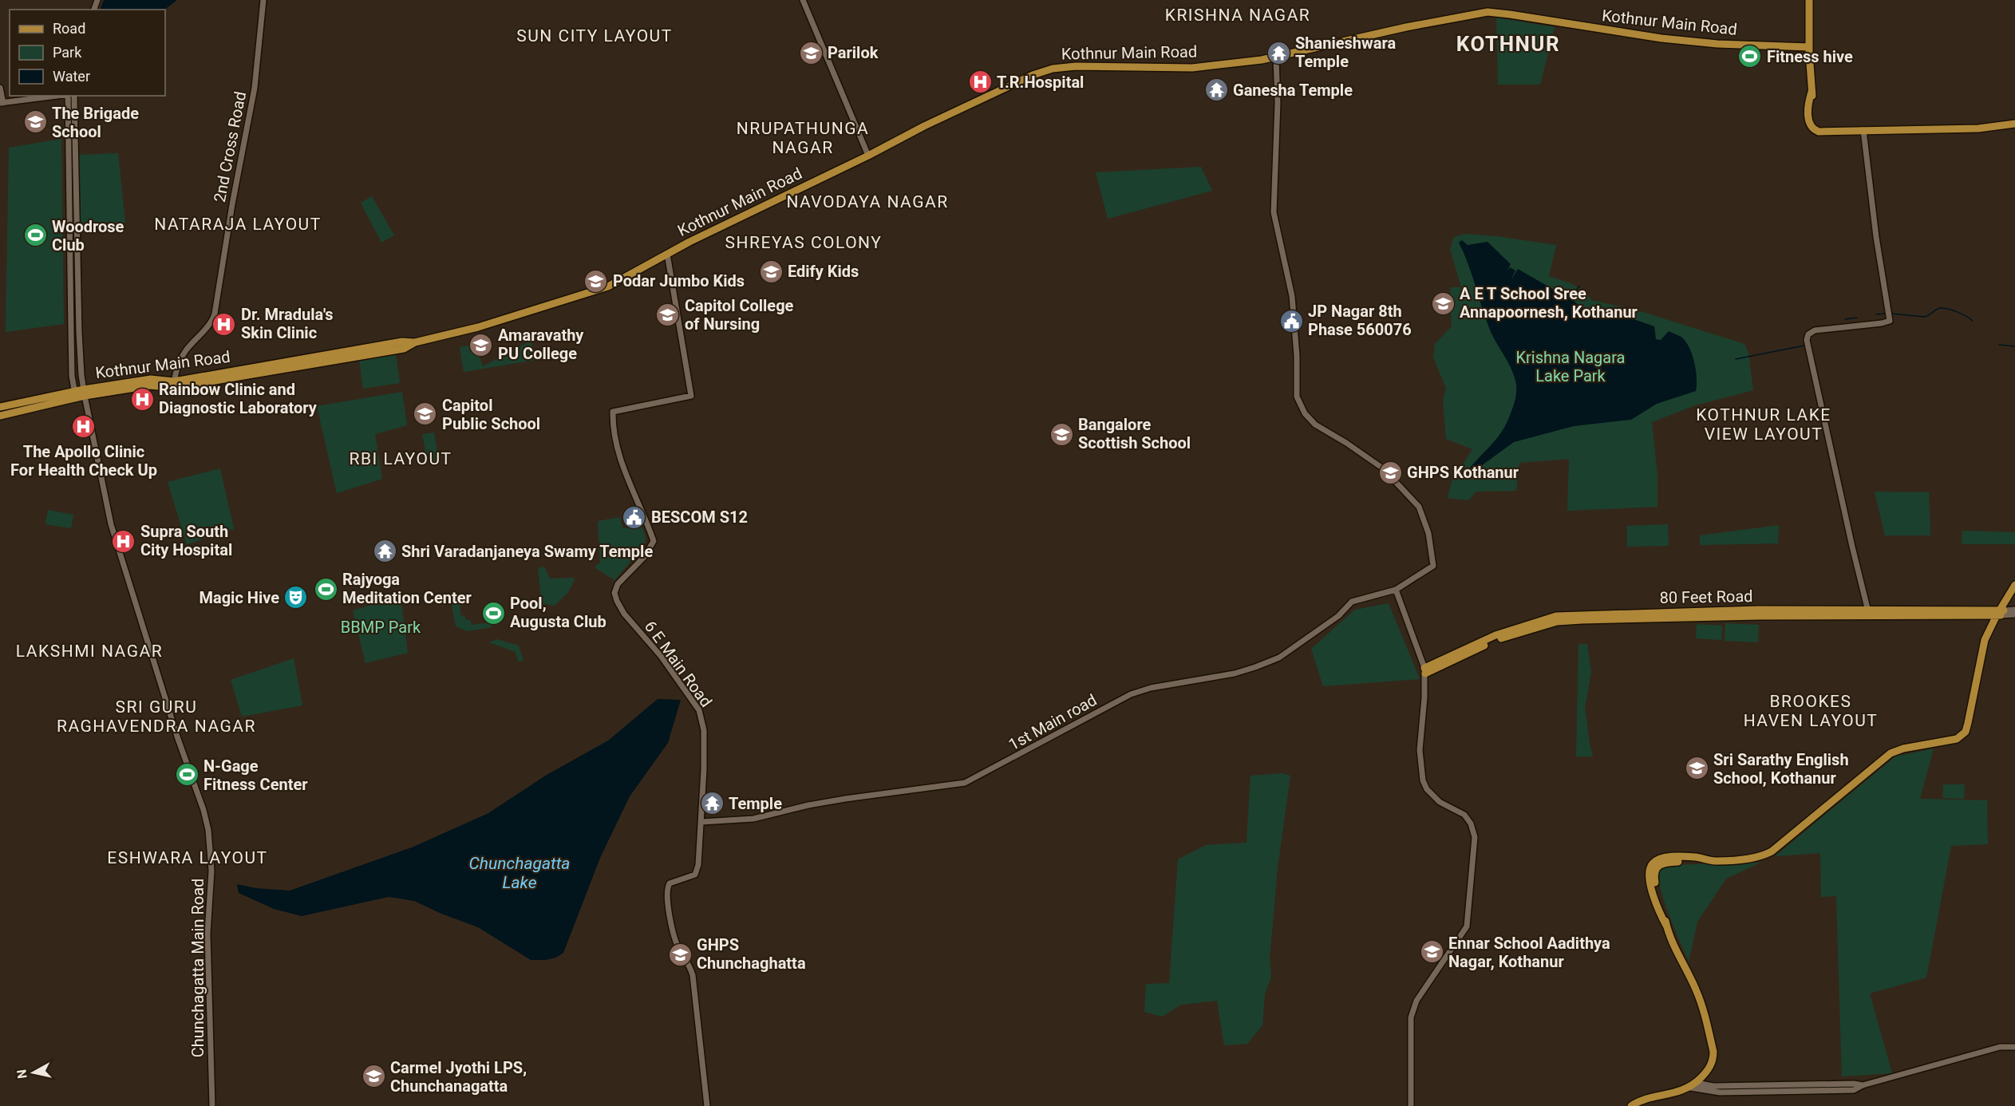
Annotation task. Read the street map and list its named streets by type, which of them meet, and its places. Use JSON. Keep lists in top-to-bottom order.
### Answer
{
  "streets": {
    "main road": ["Kothnur Main Road", "80 Feet Road"],
    "street": [
      "2nd Cross Road",
      "6 E Main Road",
      "1st Main road",
      "Chunchagatta Main Road"
    ]
  },
  "crossings": [
    ["Kothnur Main Road", "2nd Cross Road"],
    ["Kothnur Main Road", "6 E Main Road"],
    ["Kothnur Main Road", "1st Main road"],
    ["Kothnur Main Road", "Chunchagatta Main Road"],
    ["6 E Main Road", "1st Main road"]
  ],
  "districts": [
    "KRISHNA NAGAR",
    "SUN CITY LAYOUT",
    "KOTHNUR",
    "NRUPATHUNGA NAGAR",
    "NAVODAYA NAGAR",
    "NATARAJA LAYOUT",
    "SHREYAS COLONY",
    "KOTHNUR LAKE VIEW LAYOUT",
    "RBI LAYOUT",
    "LAKSHMI NAGAR",
    "BROOKES HAVEN LAYOUT",
    "SRI GURU RAGHAVENDRA NAGAR",
    "ESHWARA LAYOUT"
  ],
  "water": ["Chunchagatta Lake"],
  "parks": ["Krishna Nagara Lake Park", "BBMP Park"],
  "places": {
    "school or university": [
      "Parilok",
      "The Brigade School",
      "Edify Kids",
      "Podar Jumbo Kids",
      "A E T School Sree Annapoornesh, Kothanur",
      "Capitol College of Nursing",
      "Amaravathy PU College",
      "Capitol Public School",
      "Bangalore Scottish School",
      "GHPS Kothanur",
      "Sri Sarathy English School, Kothanur",
      "Ennar School Aadithya Nagar, Kothanur",
      "GHPS Chunchaghatta",
      "Carmel Jyothi LPS, Chunchanagatta"
    ],
    "temple": [
      "Shanieshwara Temple",
      "Ganesha Temple",
      "Shri Varadanjaneya Swamy Temple",
      "Temple"
    ],
    "sports": [
      "Fitness hive",
      "Woodrose Club",
      "Rajyoga Meditation Center",
      "Pool, Augusta Club",
      "N-Gage Fitness Center"
    ],
    "hospital": [
      "T.R.Hospital",
      "Dr. Mradula's Skin Clinic",
      "Rainbow Clinic and Diagnostic Laboratory",
      "The Apollo Clinic For Health Check Up",
      "Supra South City Hospital"
    ],
    "public building": ["JP Nagar 8th Phase 560076", "BESCOM S12"],
    "theatre": ["Magic Hive"]
  },
  "legend": ["Road", "Park", "Water"],
  "north": "left"
}
